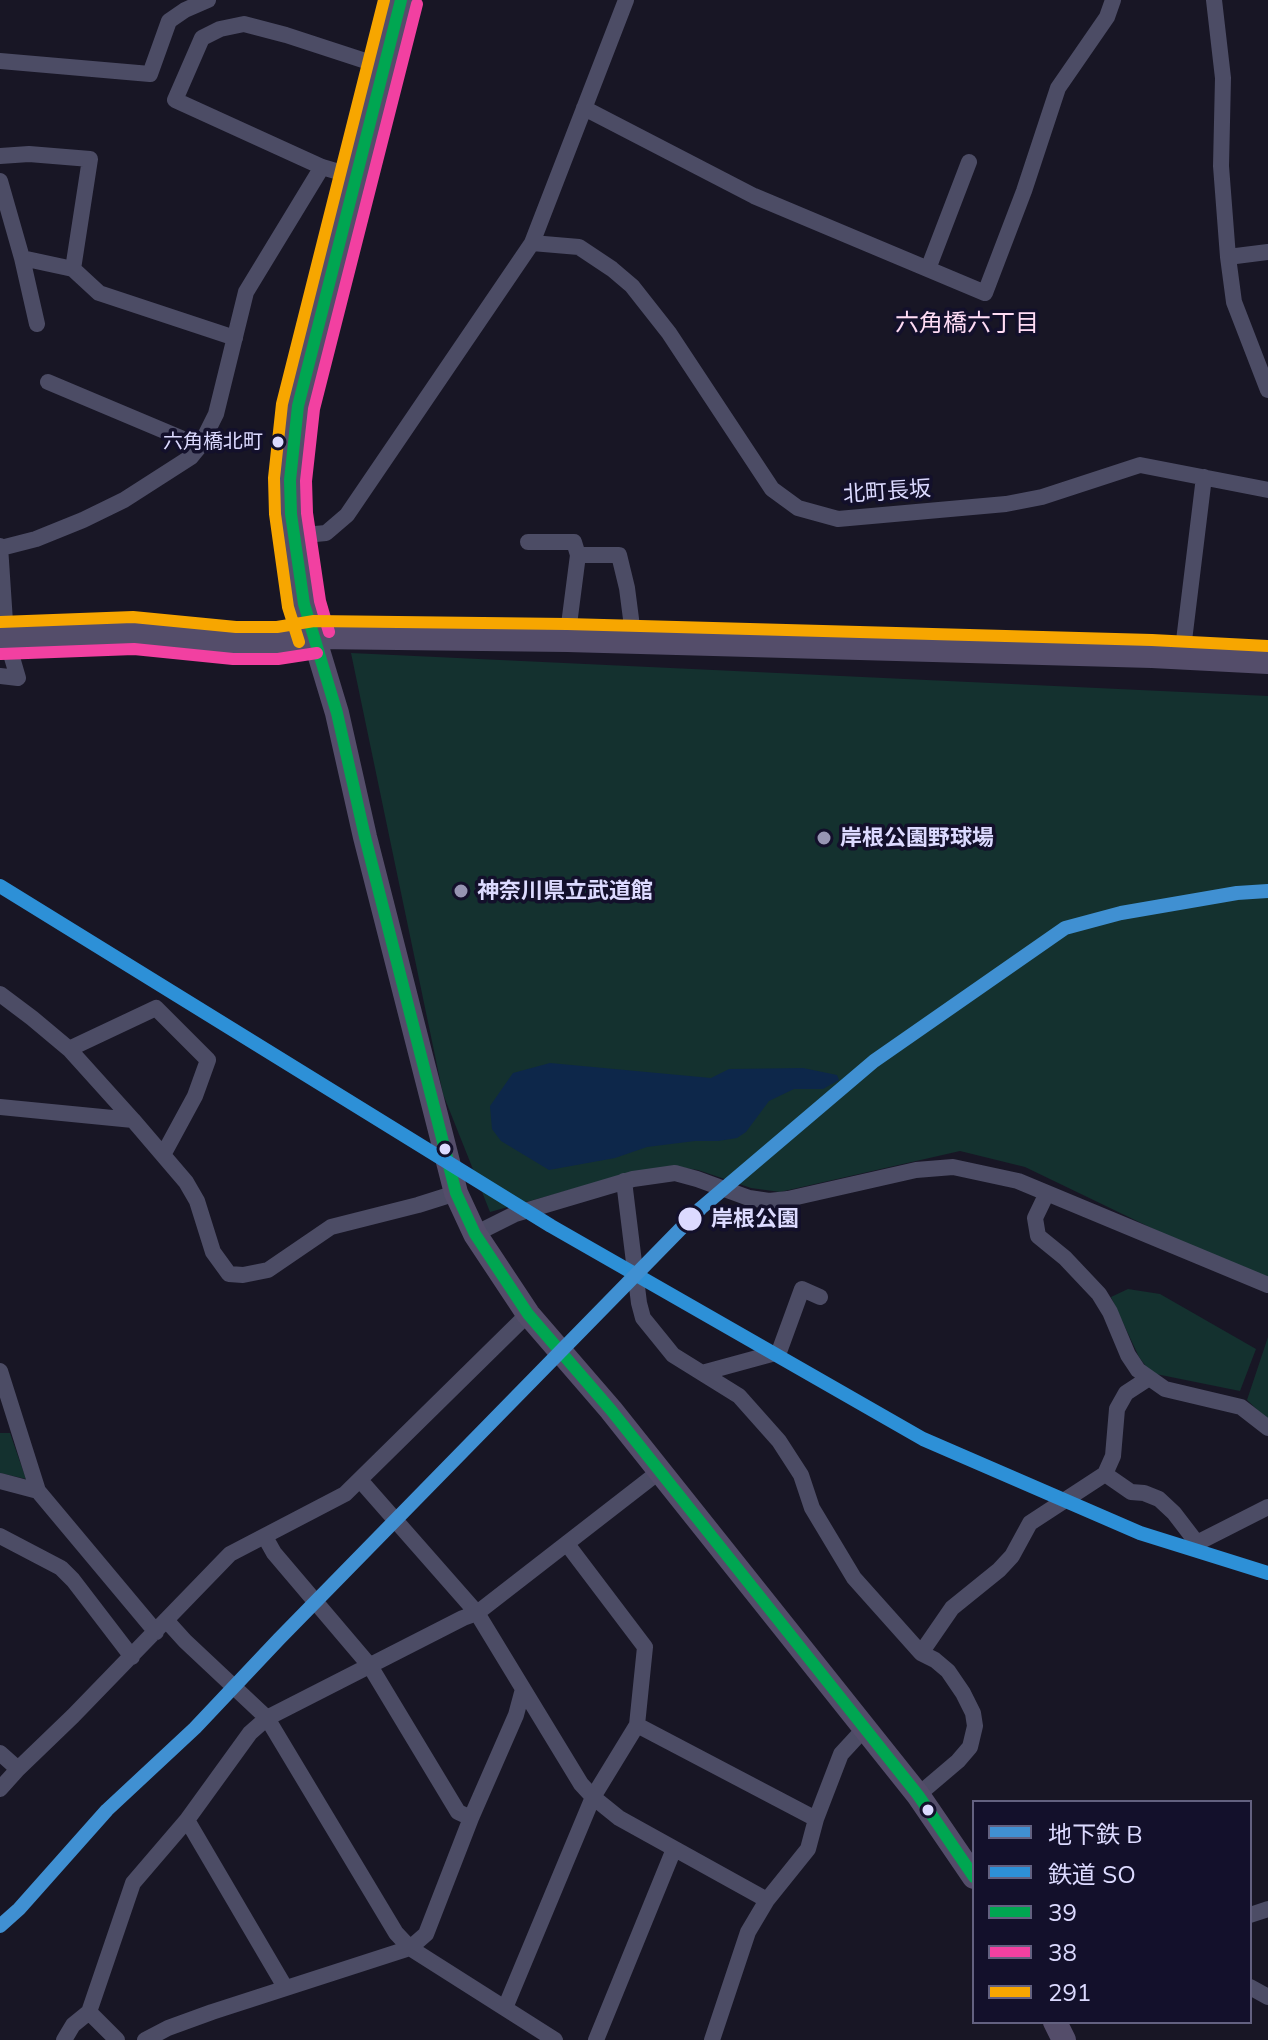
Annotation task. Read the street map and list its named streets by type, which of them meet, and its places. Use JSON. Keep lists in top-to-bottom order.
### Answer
{
  "streets": {
    "street": ["北町長坂"]
  },
  "districts": ["六角橋六丁目"],
  "places": [
    "六角橋北町",
    "岸根公園野球場",
    "神奈川県立武道館",
    "岸根公園"
  ],
  "lines": [
    "transit line 39",
    "transit line 291",
    "transit line 38",
    "rail line SO",
    "metro line B"
  ],
  "legend": [
    "地下鉄 B",
    "鉄道 SO",
    "39",
    "38",
    "291"
  ]
}
